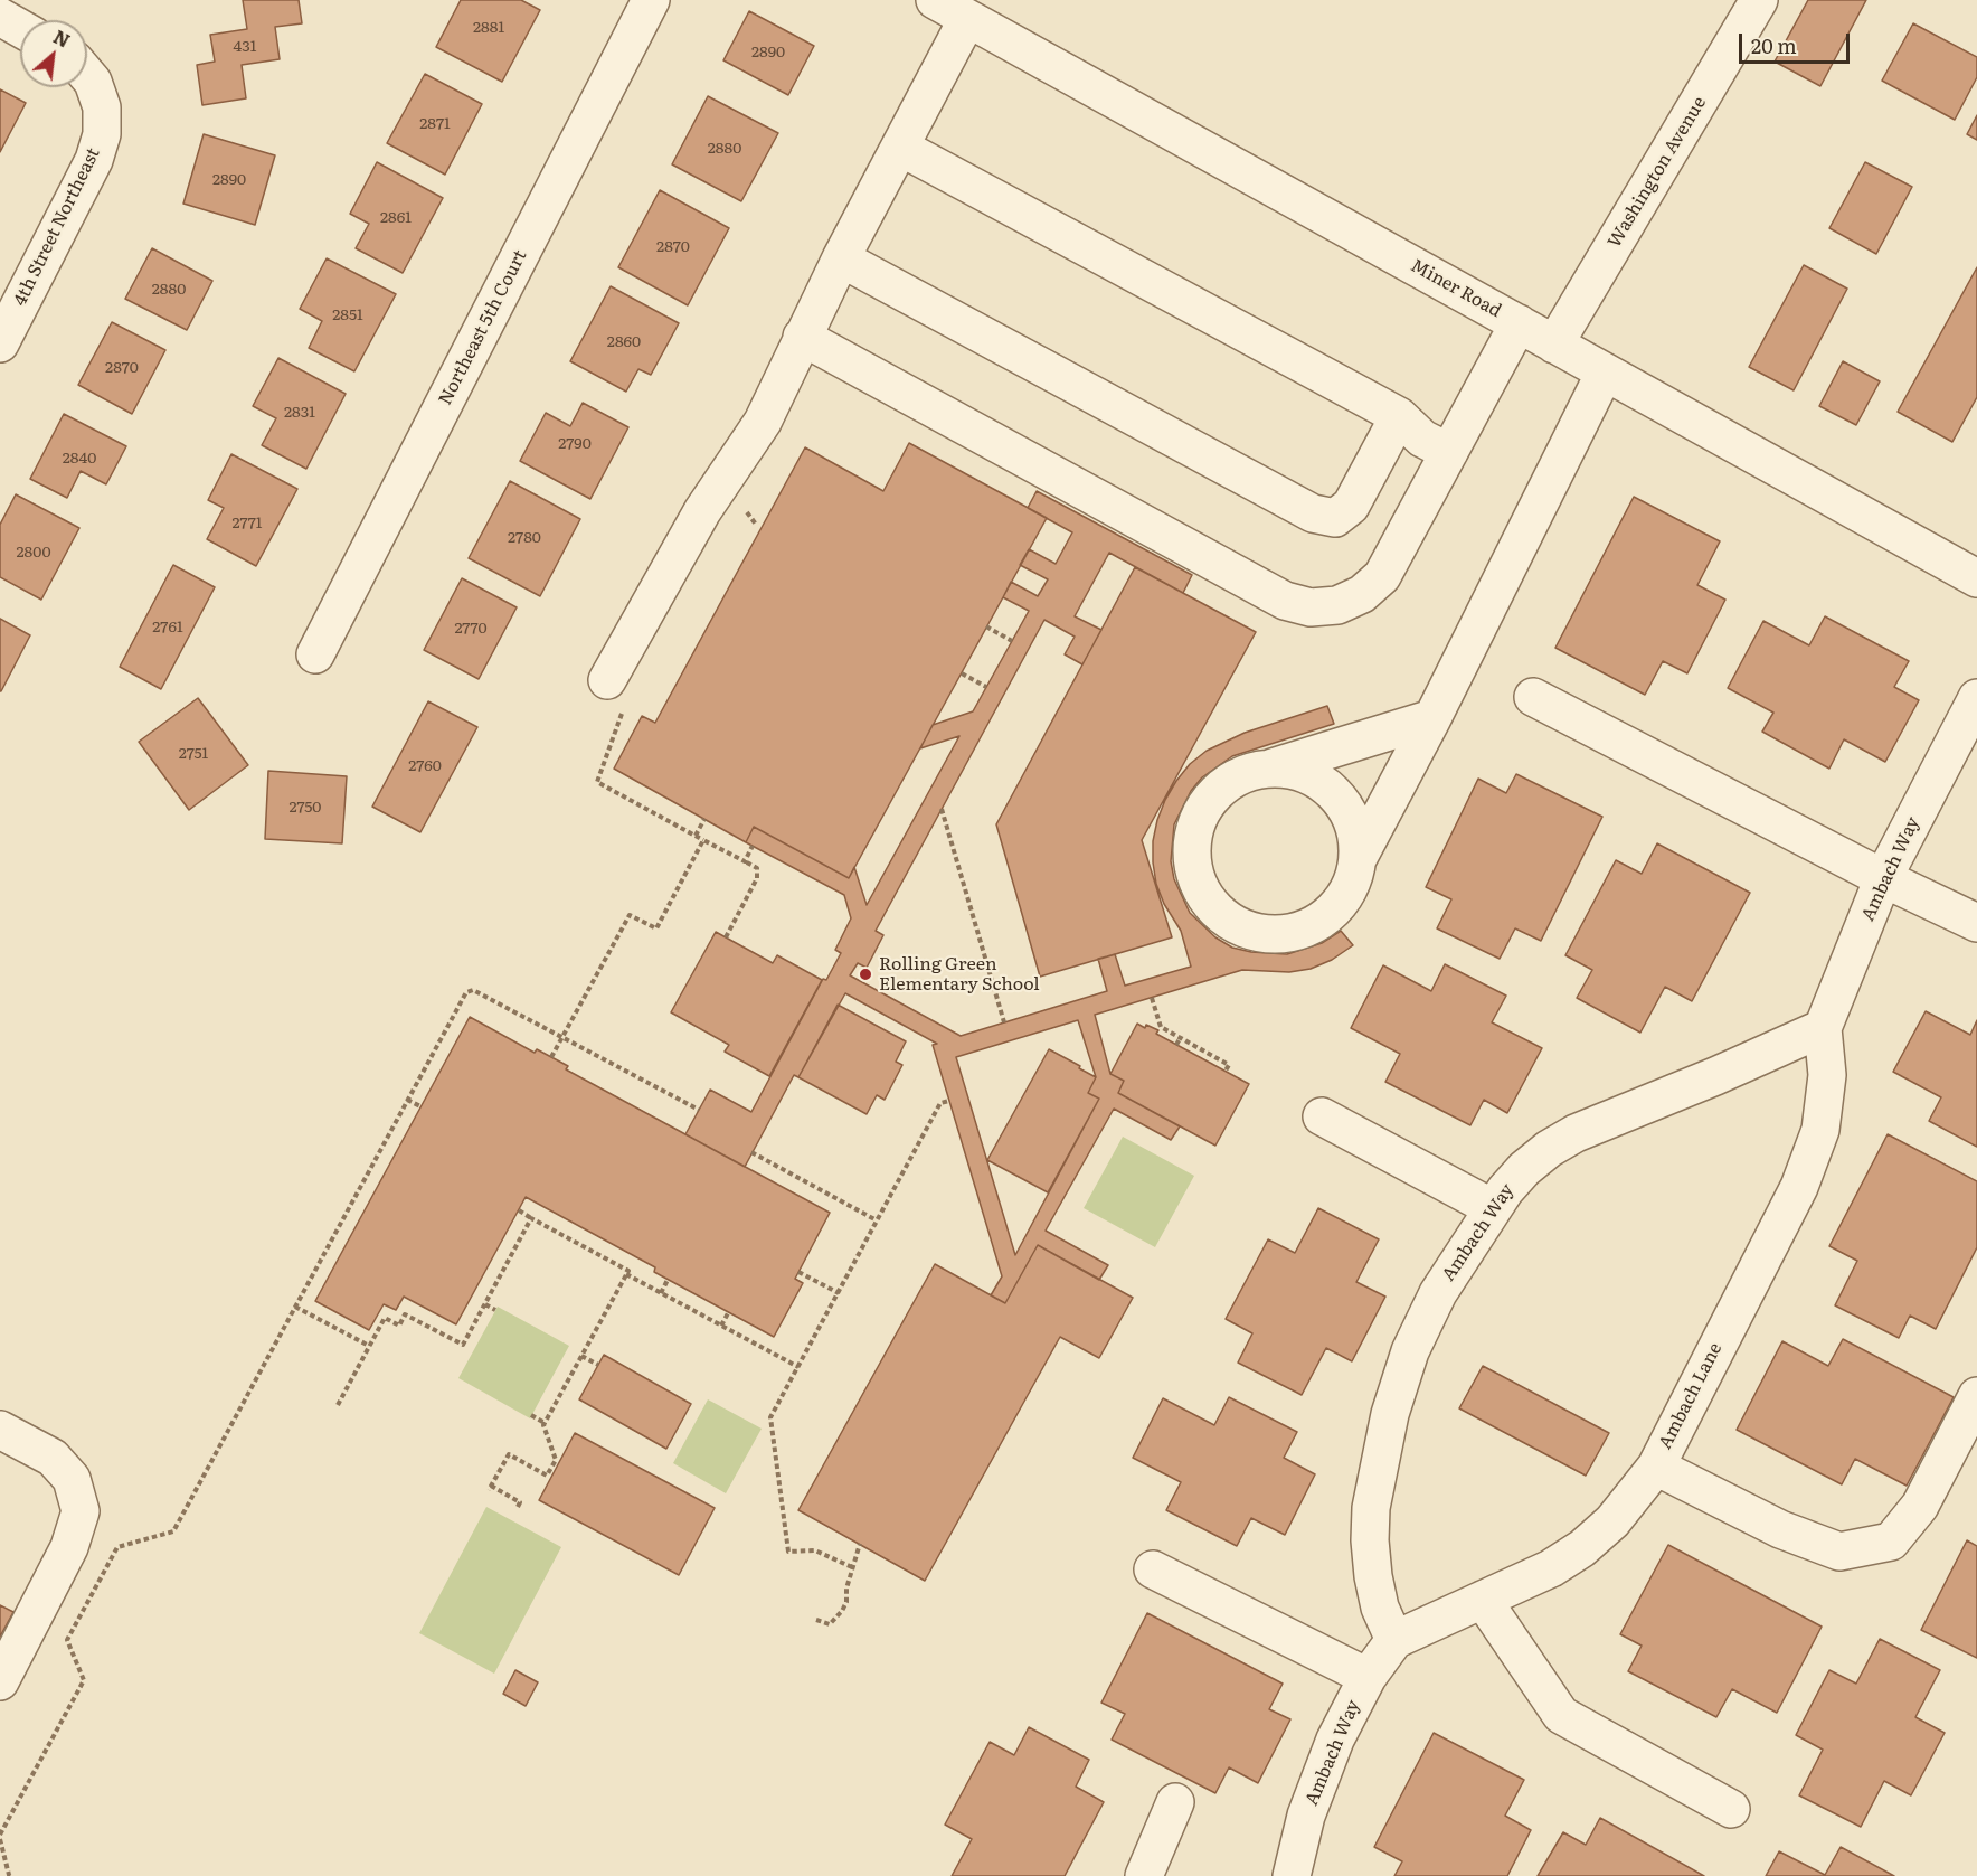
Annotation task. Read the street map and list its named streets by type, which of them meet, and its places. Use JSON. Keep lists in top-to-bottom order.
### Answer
{
  "streets": {
    "street": [
      "Washington Avenue",
      "4th Street Northeast",
      "Miner Road",
      "Northeast 5th Court",
      "Ambach Way",
      "Ambach Lane"
    ]
  },
  "crossings": [
    ["Washington Avenue", "Miner Road"],
    ["Ambach Way", "Ambach Lane"]
  ],
  "places": ["Rolling Green Elementary School"],
  "house_numbers": [
    "2881",
    "431",
    "2890",
    "2871",
    "2880",
    "2890",
    "2861",
    "2870",
    "2880",
    "2851",
    "2860",
    "2870",
    "2831",
    "2790",
    "2840",
    "2771",
    "2780",
    "2800",
    "2761",
    "2770",
    "2751",
    "2760",
    "2750"
  ],
  "scale_bar": "20 m",
  "north": "top right"
}
